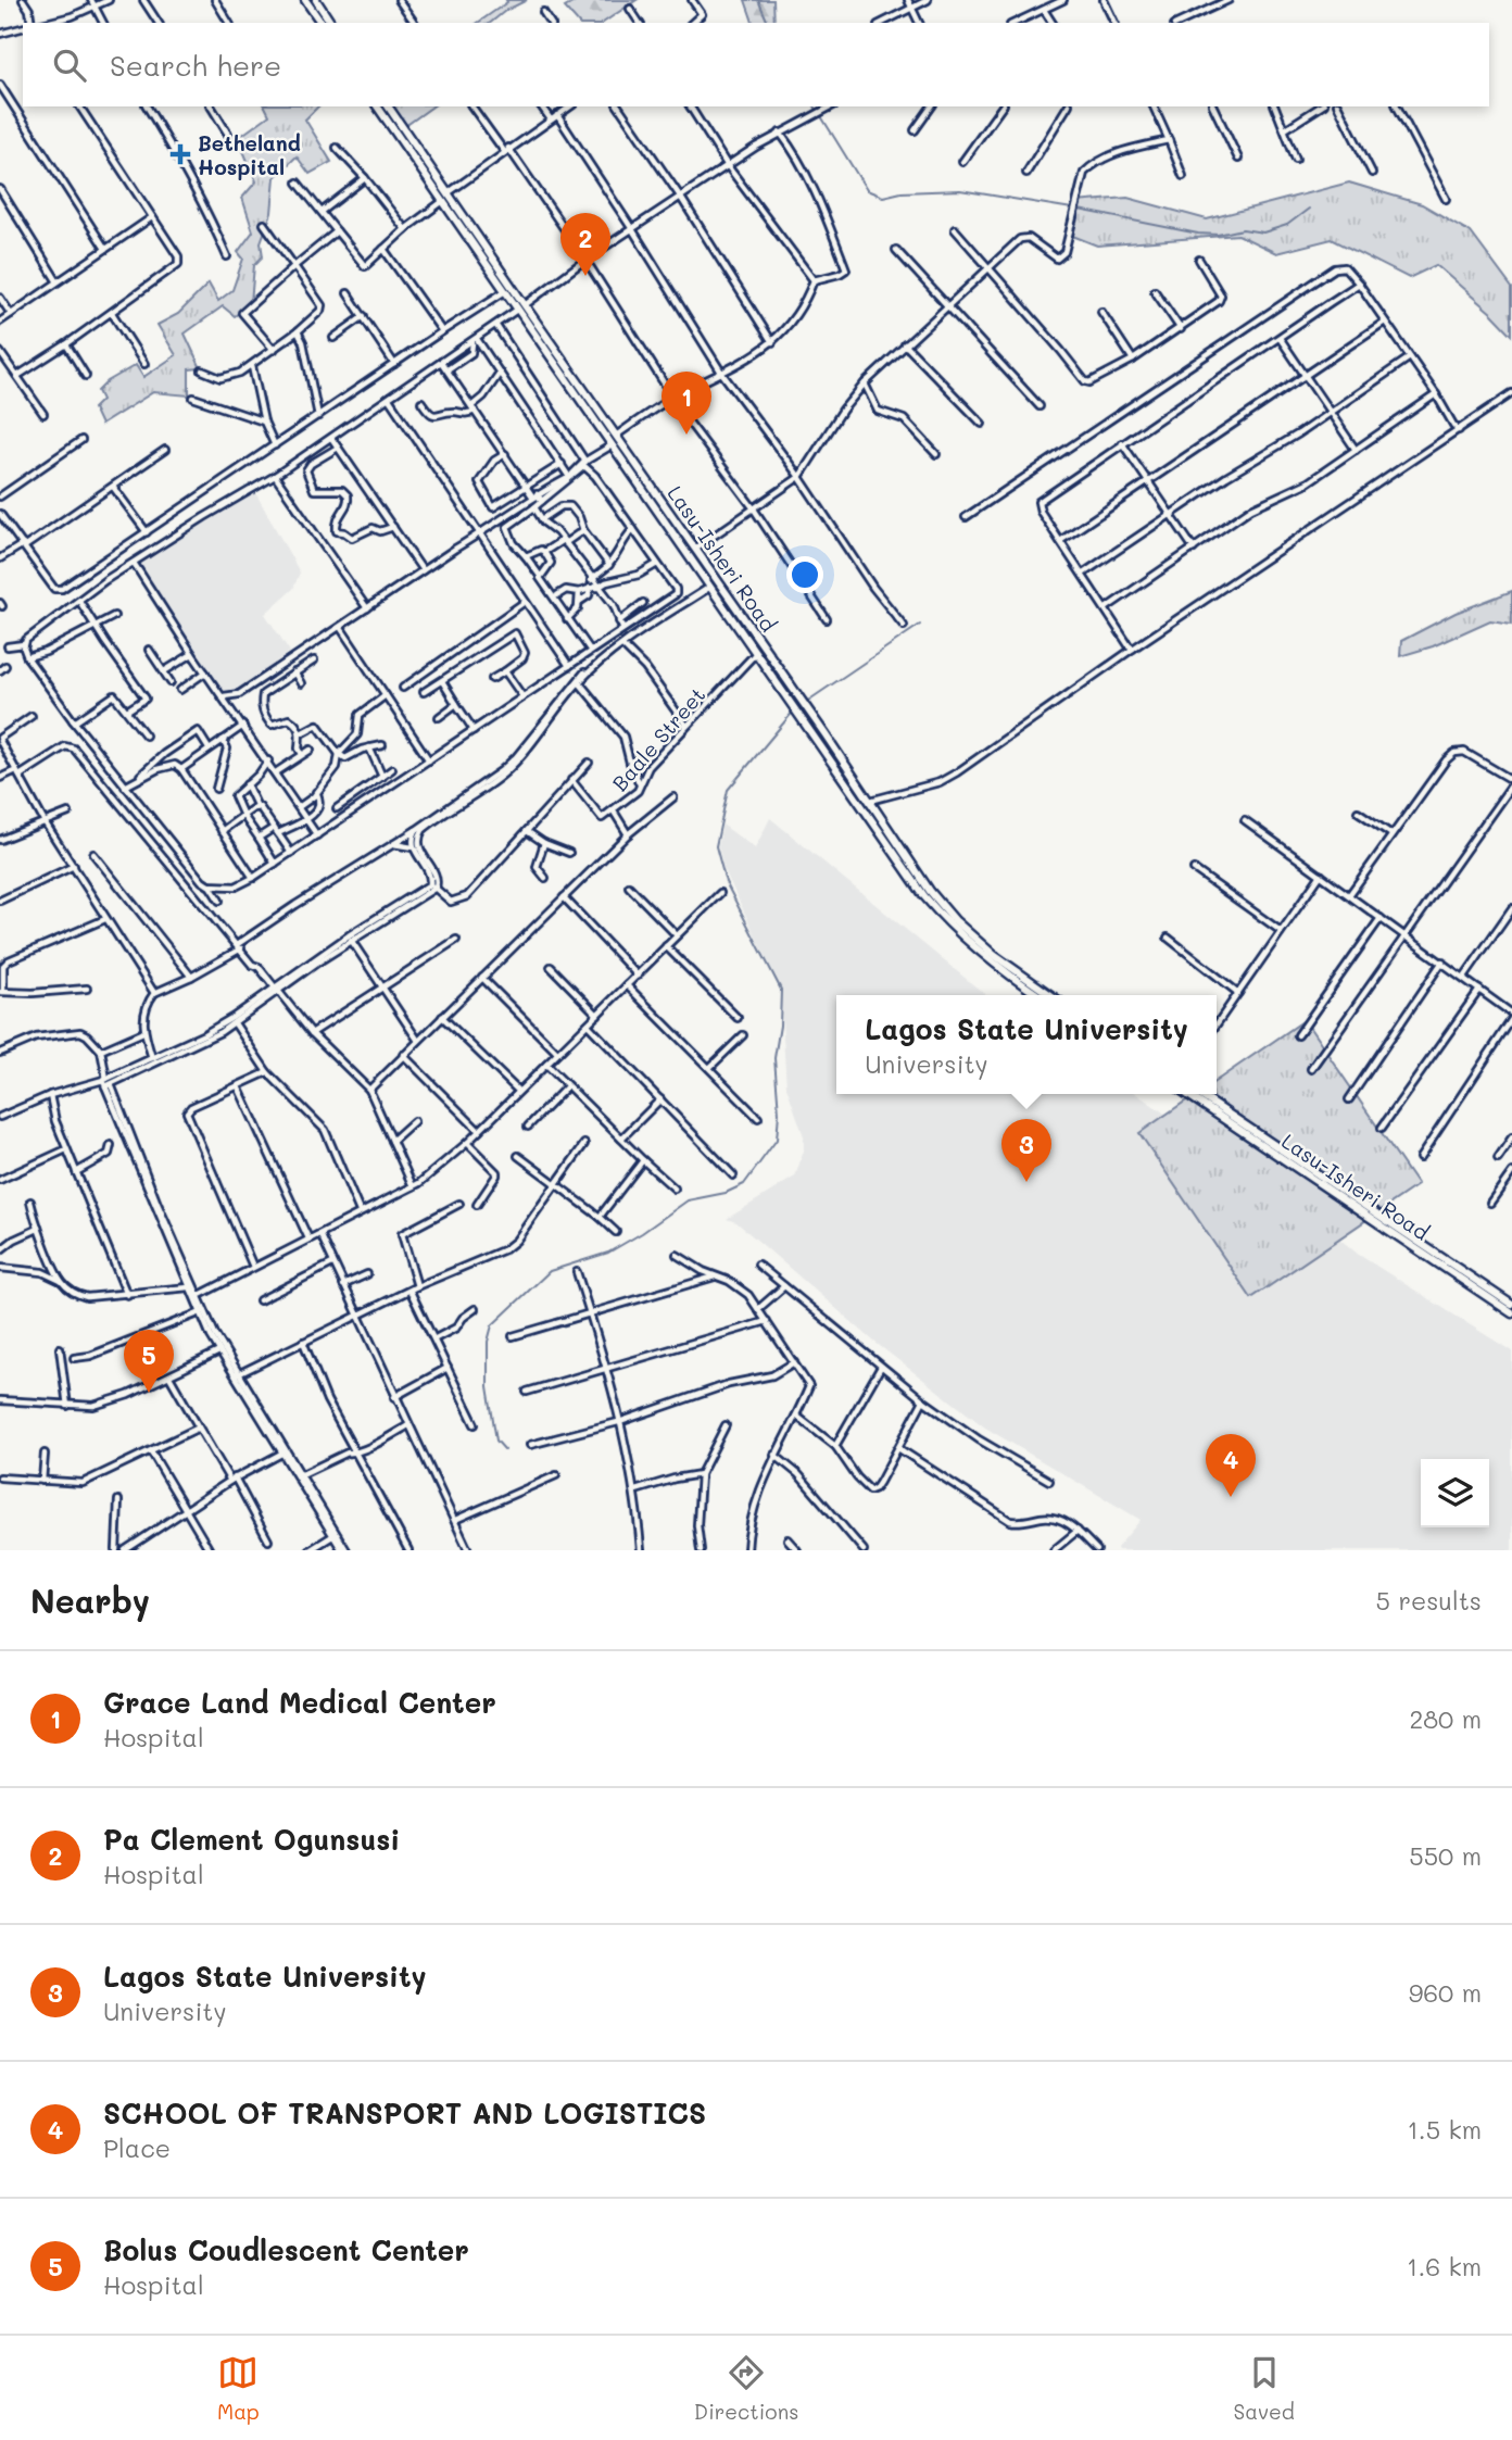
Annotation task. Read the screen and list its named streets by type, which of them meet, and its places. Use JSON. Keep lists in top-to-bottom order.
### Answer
{
  "streets": {
    "main road": ["Lasu-Isheri Road"],
    "street": ["Baale Street"]
  },
  "crossings": [
    ["Lasu-Isheri Road", "Baale Street"]
  ],
  "places": {
    "health": ["Betheland Hospital"]
  },
  "page": {
    "search": "Search here",
    "pins": [
      "2",
      "1",
      "3",
      "5",
      "4"
    ],
    "popup": ["Lagos State University", "University"],
    "heading": ["Nearby", "5 results"],
    "list": [
      {
        "mark": "1",
        "name": "Grace Land Medical Center",
        "note": "Hospital",
        "value": "280 m"
      },
      {
        "mark": "2",
        "name": "Pa Clement Ogunsusi",
        "note": "Hospital",
        "value": "550 m"
      },
      {
        "mark": "3",
        "name": "Lagos State University",
        "note": "University",
        "value": "960 m"
      },
      {
        "mark": "4",
        "name": "SCHOOL OF TRANSPORT AND LOGISTICS",
        "note": "Place",
        "value": "1.5 km"
      },
      {
        "mark": "5",
        "name": "Bolus Coudlescent Center",
        "note": "Hospital",
        "value": "1.6 km"
      }
    ],
    "nav": ["Map", "Directions", "Saved"]
  }
}
